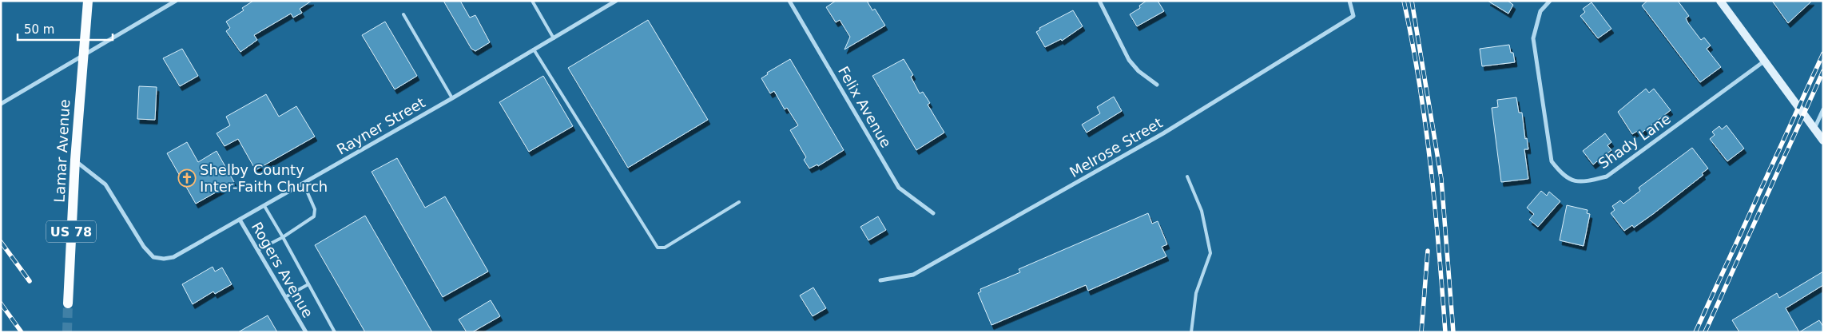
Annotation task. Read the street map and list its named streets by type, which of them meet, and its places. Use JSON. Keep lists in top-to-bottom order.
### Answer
{
  "streets": {
    "main road": ["Lamar Avenue", "US 78"],
    "street": [
      "Felix Avenue",
      "Rayner Street",
      "Shady Lane",
      "Melrose Street",
      "Rogers Avenue"
    ]
  },
  "crossings": [
    ["Rayner Street", "Lamar Avenue"],
    ["Rayner Street", "Rogers Avenue"]
  ],
  "places": {
    "church": ["Shelby County Inter-Faith Church"]
  },
  "scale_bar": "50 m"
}
